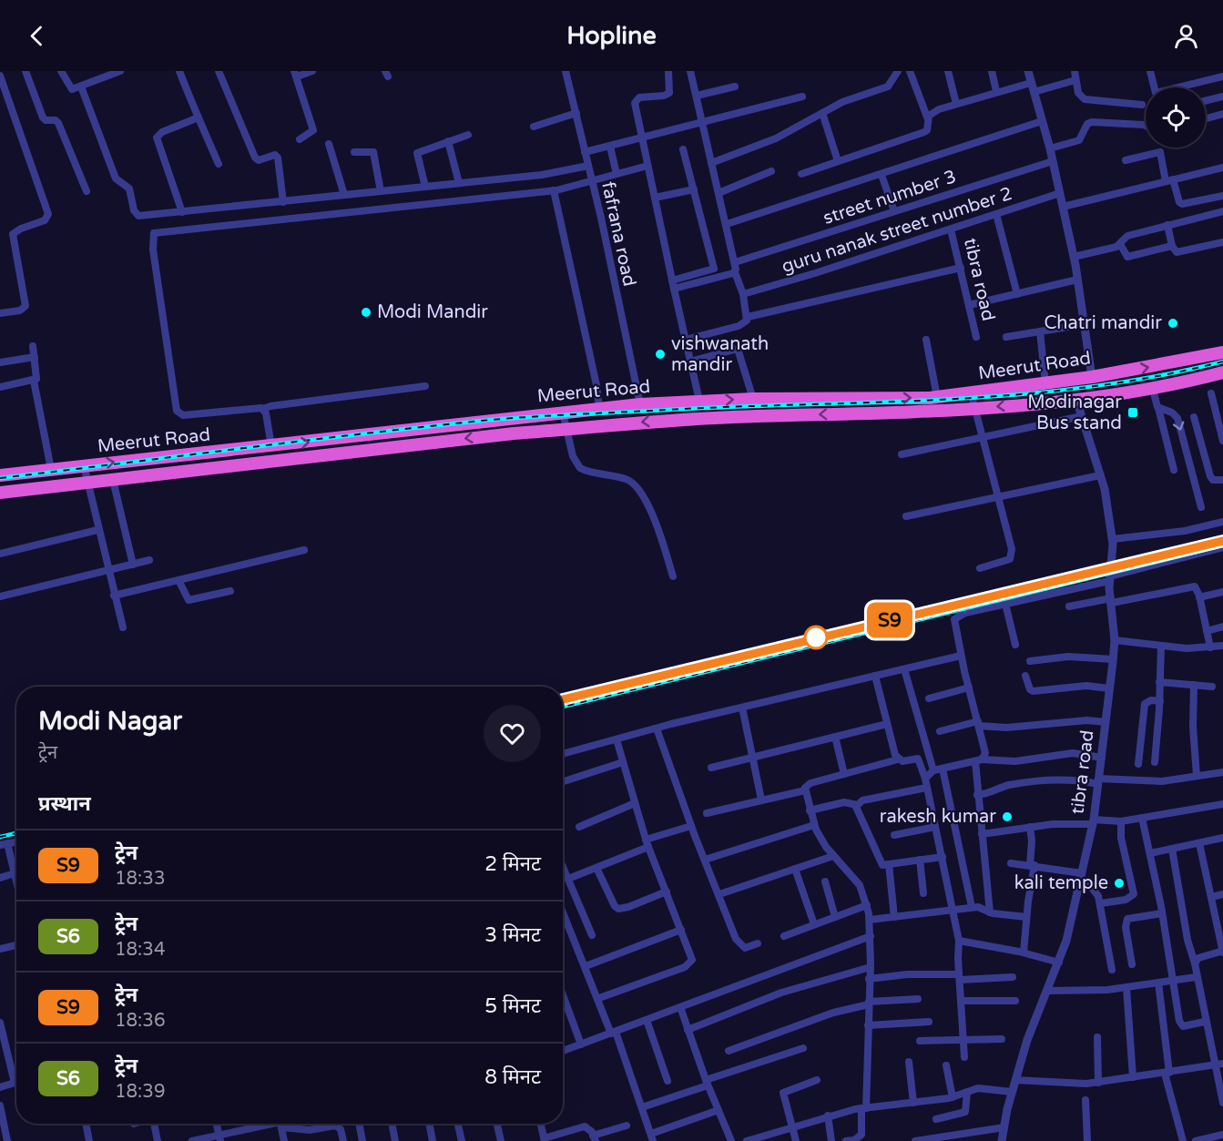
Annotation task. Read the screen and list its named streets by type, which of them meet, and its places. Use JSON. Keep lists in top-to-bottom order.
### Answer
{
  "streets": {
    "highway": ["Meerut Road"],
    "street": [
      "street number 3",
      "guru nanak street number 2",
      "fafrana road",
      "tibra road"
    ]
  },
  "crossings": [
    ["guru nanak street number 2", "tibra road"],
    ["fafrana road", "Meerut Road"],
    ["tibra road", "Meerut Road"]
  ],
  "places": {
    "other": [
      "Modi Mandir",
      "Chatri mandir",
      "vishwanath mandir",
      "rakesh kumar",
      "kali temple"
    ],
    "transit": ["Modinagar Bus stand"]
  },
  "page": {
    "header": "Hopline",
    "on_map": "S9",
    "heading": [
      ["Modi Nagar", "ट्रेन"],
      "प्रस्थान"
    ],
    "list": [
      {
        "mark": "S9",
        "name": "ट्रेन",
        "note": "18:33",
        "value": "2 मिनट"
      },
      {
        "mark": "S6",
        "name": "ट्रेन",
        "note": "18:34",
        "value": "3 मिनट"
      },
      {
        "mark": "S9",
        "name": "ट्रेन",
        "note": "18:36",
        "value": "5 मिनट"
      },
      {
        "mark": "S6",
        "name": "ट्रेन",
        "note": "18:39",
        "value": "8 मिनट"
      }
    ]
  }
}
